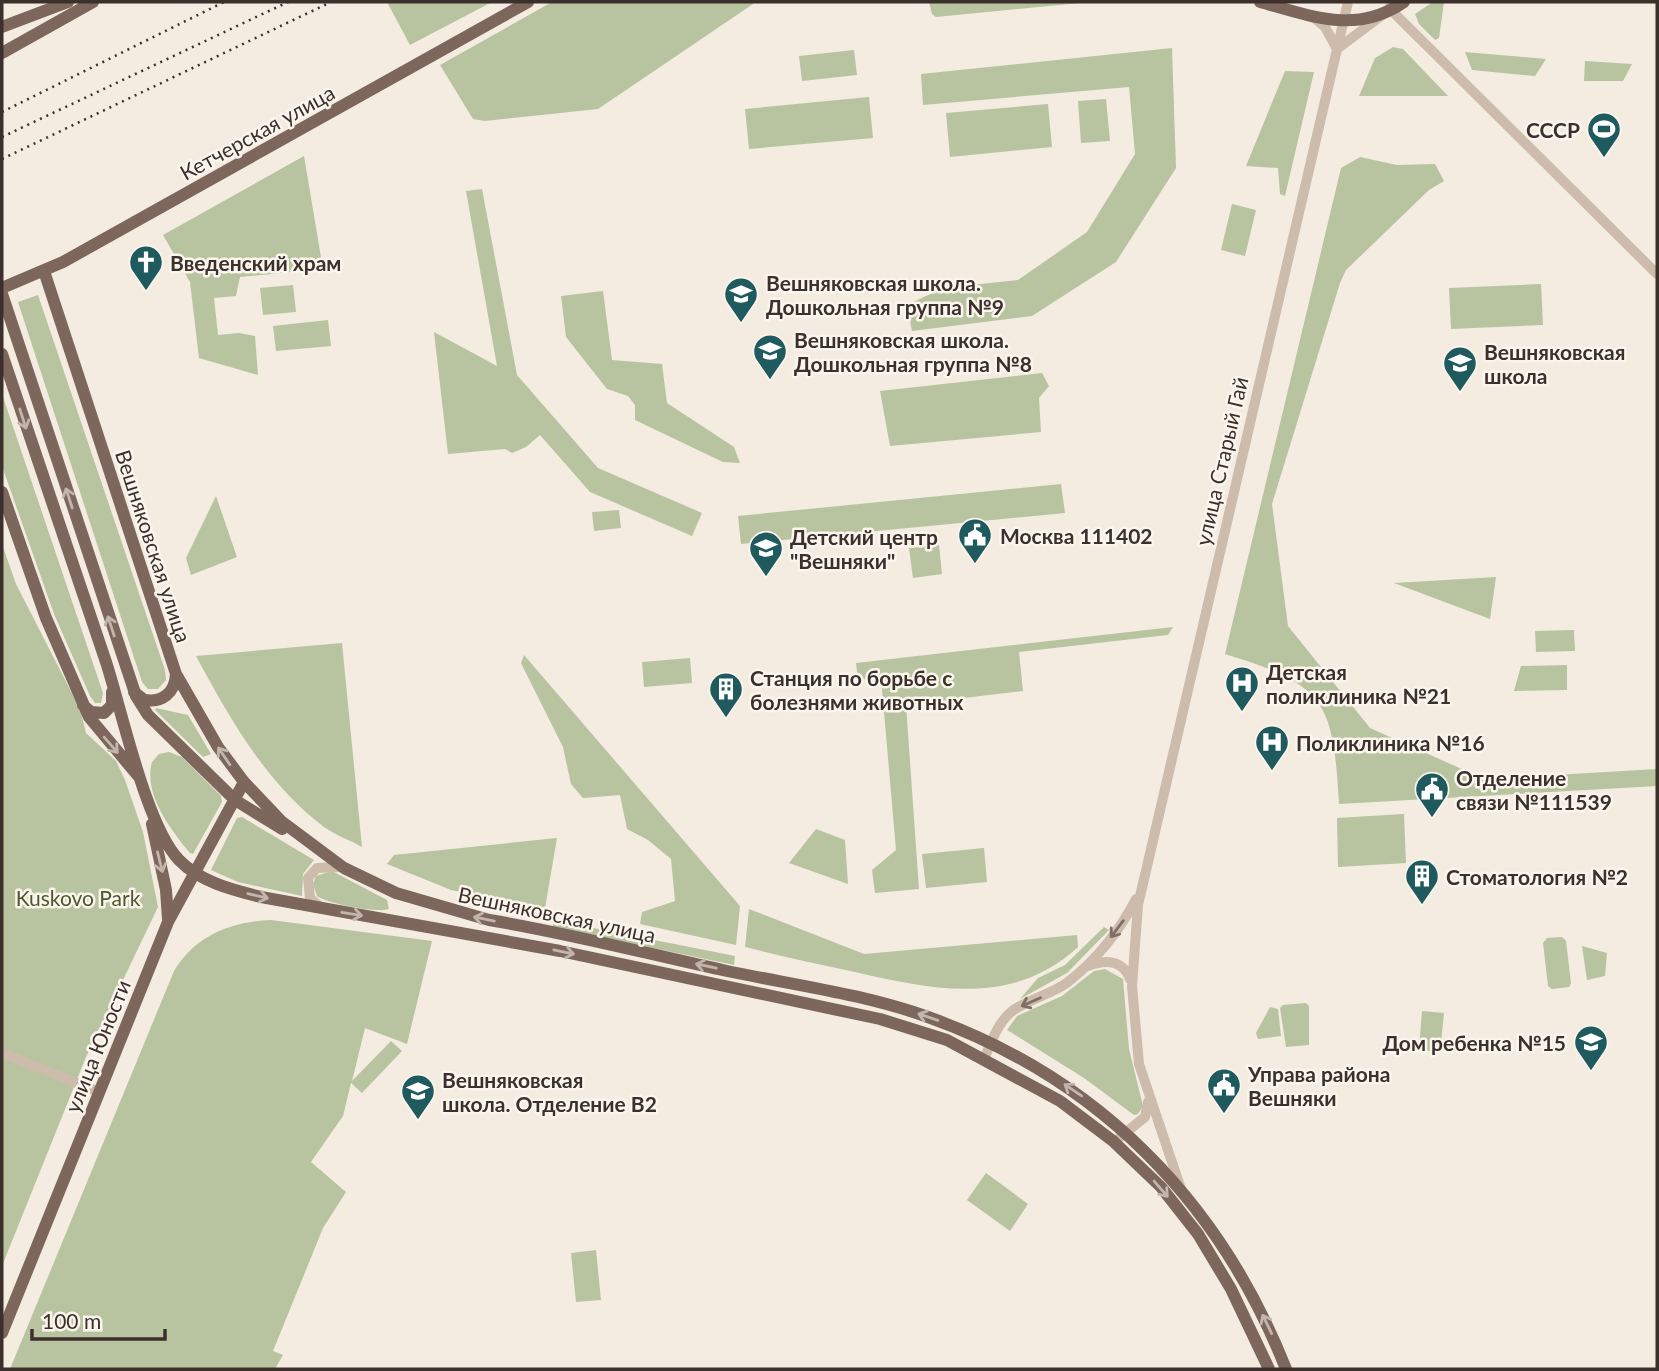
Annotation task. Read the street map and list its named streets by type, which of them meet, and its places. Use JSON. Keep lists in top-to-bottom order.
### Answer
{
  "streets": {
    "main road": ["Кетчерская улица", "Вешняковская улица", "улица Юности"],
    "street": ["улица Старый Гай"]
  },
  "crossings": [
    ["Кетчерская улица", "Вешняковская улица"],
    ["улица Старый Гай", "Вешняковская улица"],
    ["Вешняковская улица", "улица Юности"]
  ],
  "parks": ["Kuskovo Park"],
  "places": {
    "sports": ["СССР"],
    "church": ["Введенский храм"],
    "school or university": [
      "Вешняковская школа. Дошкольная группа №9",
      "Вешняковская школа. Дошкольная группа №8",
      "Вешняковская школа",
      "Детский центр \"Вешняки\"",
      "Дом ребенка №15",
      "Вешняковская школа. Отделение В2"
    ],
    "public building": ["Москва 111402", "Отделение связи №111539", "Управа района Вешняки"],
    "hospital": ["Детская поликлиника №21", "Поликлиника №16"],
    "building": ["Станция по борьбе с болезнями животных", "Стоматология №2"]
  },
  "scale_bar": "100 m"
}
